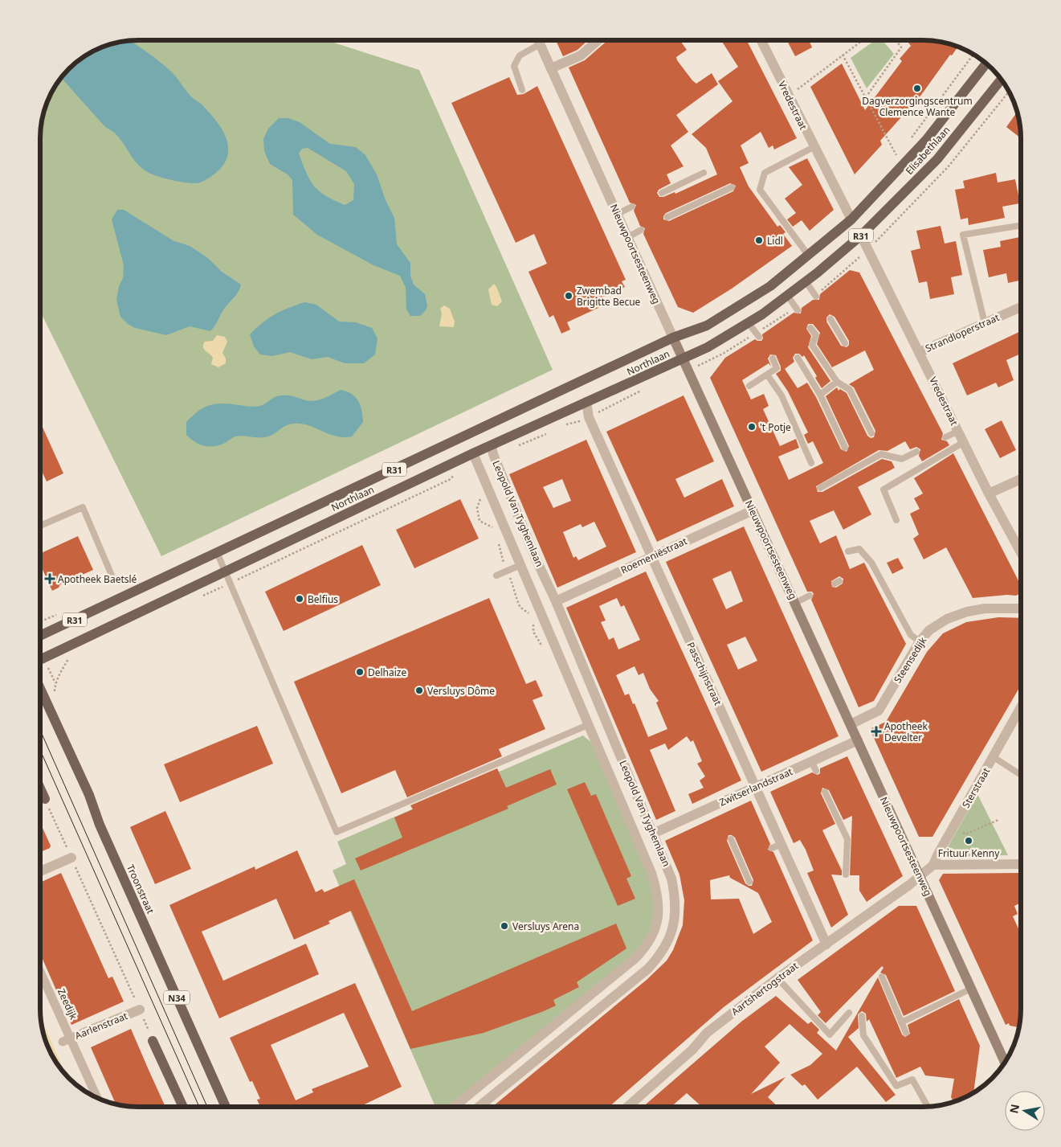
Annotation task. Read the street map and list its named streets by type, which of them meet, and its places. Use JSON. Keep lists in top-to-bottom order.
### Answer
{
  "streets": {
    "main road": [
      "Elisabethlaan",
      "R31",
      "Nieuwpoortsesteenweg",
      "Northlaan",
      "Troonstraat",
      "N34"
    ],
    "street": [
      "Vredestraat",
      "Strandloperstraat",
      "Leopold Van Tyghemlaan",
      "Roemeniëstraat",
      "Steensedijk",
      "Passchijnstraat",
      "Zwitserlandstraat",
      "Sterstraat",
      "Aartshertogstraat",
      "Zeedijk",
      "Aarlenstraat"
    ]
  },
  "crossings": [
    ["Vredestraat", "Elisabethlaan"],
    ["Vredestraat", "R31"],
    ["Vredestraat", "Strandloperstraat"],
    ["Elisabethlaan", "R31"],
    ["Elisabethlaan", "Nieuwpoortsesteenweg"],
    ["Elisabethlaan", "Northlaan"],
    ["Nieuwpoortsesteenweg", "Northlaan"],
    ["Nieuwpoortsesteenweg", "Roemeniëstraat"],
    ["Nieuwpoortsesteenweg", "Steensedijk"],
    ["Nieuwpoortsesteenweg", "Zwitserlandstraat"],
    ["Nieuwpoortsesteenweg", "Sterstraat"],
    ["Nieuwpoortsesteenweg", "Aartshertogstraat"],
    ["Northlaan", "Leopold Van Tyghemlaan"],
    ["Northlaan", "Passchijnstraat"],
    ["Leopold Van Tyghemlaan", "Roemeniëstraat"],
    ["Leopold Van Tyghemlaan", "Zwitserlandstraat"],
    ["Roemeniëstraat", "Passchijnstraat"],
    ["Passchijnstraat", "Zwitserlandstraat"],
    ["Passchijnstraat", "Aartshertogstraat"],
    ["Sterstraat", "Aartshertogstraat"],
    ["Zeedijk", "Aarlenstraat"]
  ],
  "places": {
    "other": [
      "Dagverzorgingscentrum Clemence Wante",
      "Lidl",
      "Zwembad Brigitte Becue",
      "'t Potje",
      "Belfius",
      "Delhaize",
      "Versluys Dôme",
      "Frituur Kenny",
      "Versluys Arena"
    ],
    "health": ["Apotheek Baetslé", "Apotheek Develter"]
  },
  "north": "left"
}
